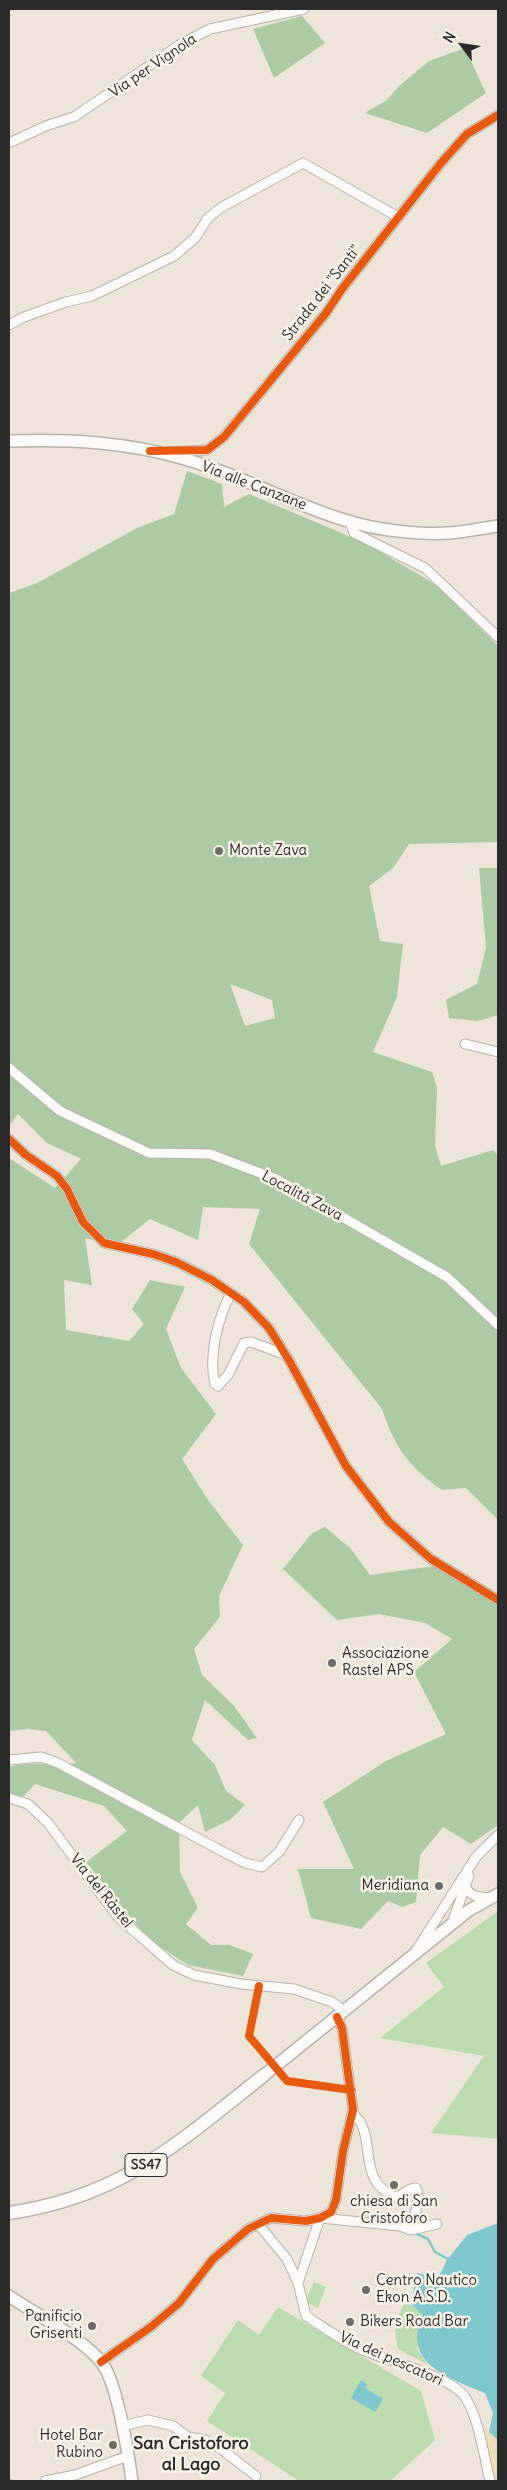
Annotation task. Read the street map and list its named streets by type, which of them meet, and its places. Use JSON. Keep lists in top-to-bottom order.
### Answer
{
  "streets": {
    "highway": ["SS47"],
    "main road": ["Via alle Canzane"],
    "street": [
      "Via per Vignola",
      "Strada dei \"Santi\"",
      "Località Zava",
      "Via del Ràstel",
      "Via dei pescatori"
    ]
  },
  "crossings": [
    ["Strada dei \"Santi\"", "Via alle Canzane"],
    ["Via del Ràstel", "SS47"]
  ],
  "districts": ["San Cristoforo al Lago"],
  "places": [
    "Monte Zava",
    "Associazione Rastel APS",
    "Meridiana",
    "chiesa di San Cristoforo",
    "Centro Nautico Ekon A.S.D.",
    "Bikers Road Bar",
    "Panificio Grisenti",
    "Hotel Bar Rubino"
  ],
  "north": "top left"
}
